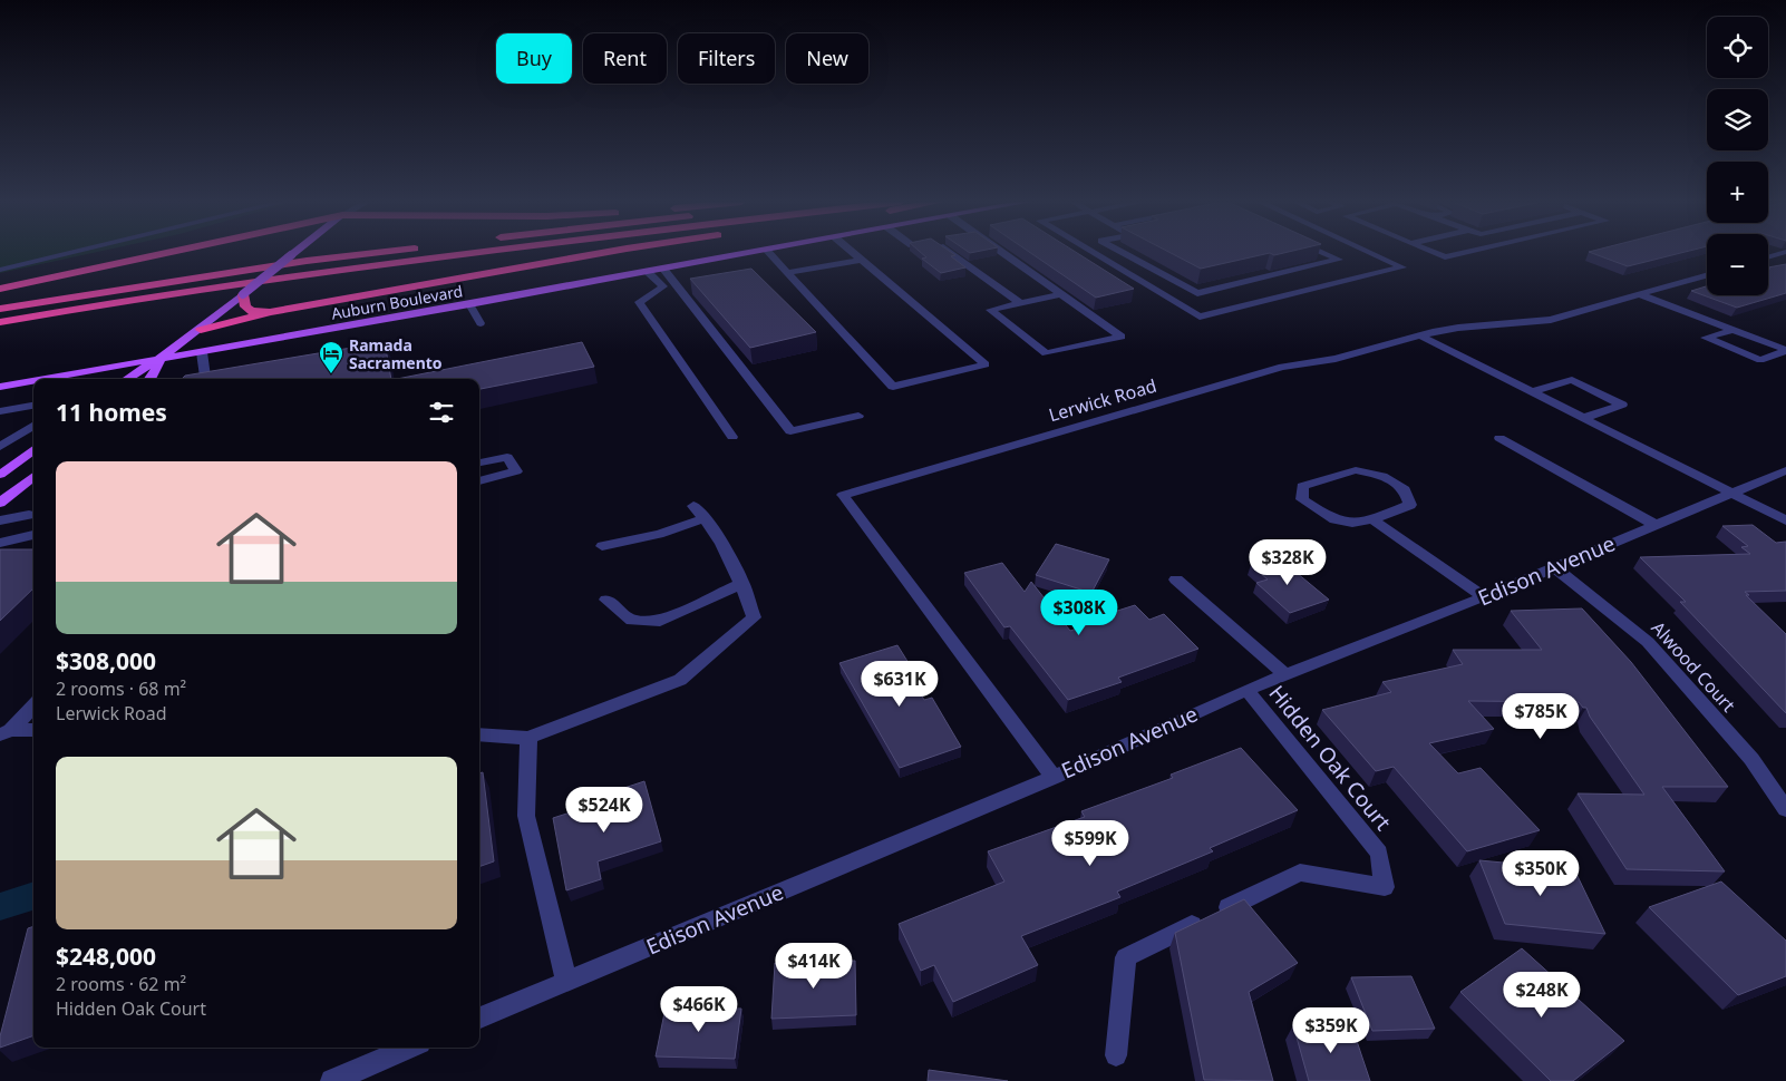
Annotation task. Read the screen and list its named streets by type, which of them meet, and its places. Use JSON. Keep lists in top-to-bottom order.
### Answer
{
  "streets": {
    "main road": ["Auburn Boulevard"],
    "street": [
      "Lerwick Road",
      "Edison Avenue",
      "Alwood Court",
      "Hidden Oak Court"
    ]
  },
  "crossings": [
    ["Lerwick Road", "Edison Avenue"],
    ["Edison Avenue", "Alwood Court"],
    ["Edison Avenue", "Hidden Oak Court"]
  ],
  "places": {
    "hotel": ["Ramada Sacramento"]
  },
  "page": {
    "map_buttons": ["+", "−"],
    "chip": [
      "Buy",
      "Rent",
      "Filters",
      "New"
    ],
    "heading": "11 homes",
    "list": [
      {
        "name": "$308,000",
        "note": "2 rooms · 68 m² · Lerwick Road"
      },
      {
        "name": "$248,000",
        "note": "2 rooms · 62 m² · Hidden Oak Court"
      }
    ],
    "price": [
      "$328K",
      "$308K",
      "$631K",
      "$785K",
      "$524K",
      "$599K",
      "$350K",
      "$414K",
      "$248K",
      "$466K",
      "$359K"
    ]
  }
}
